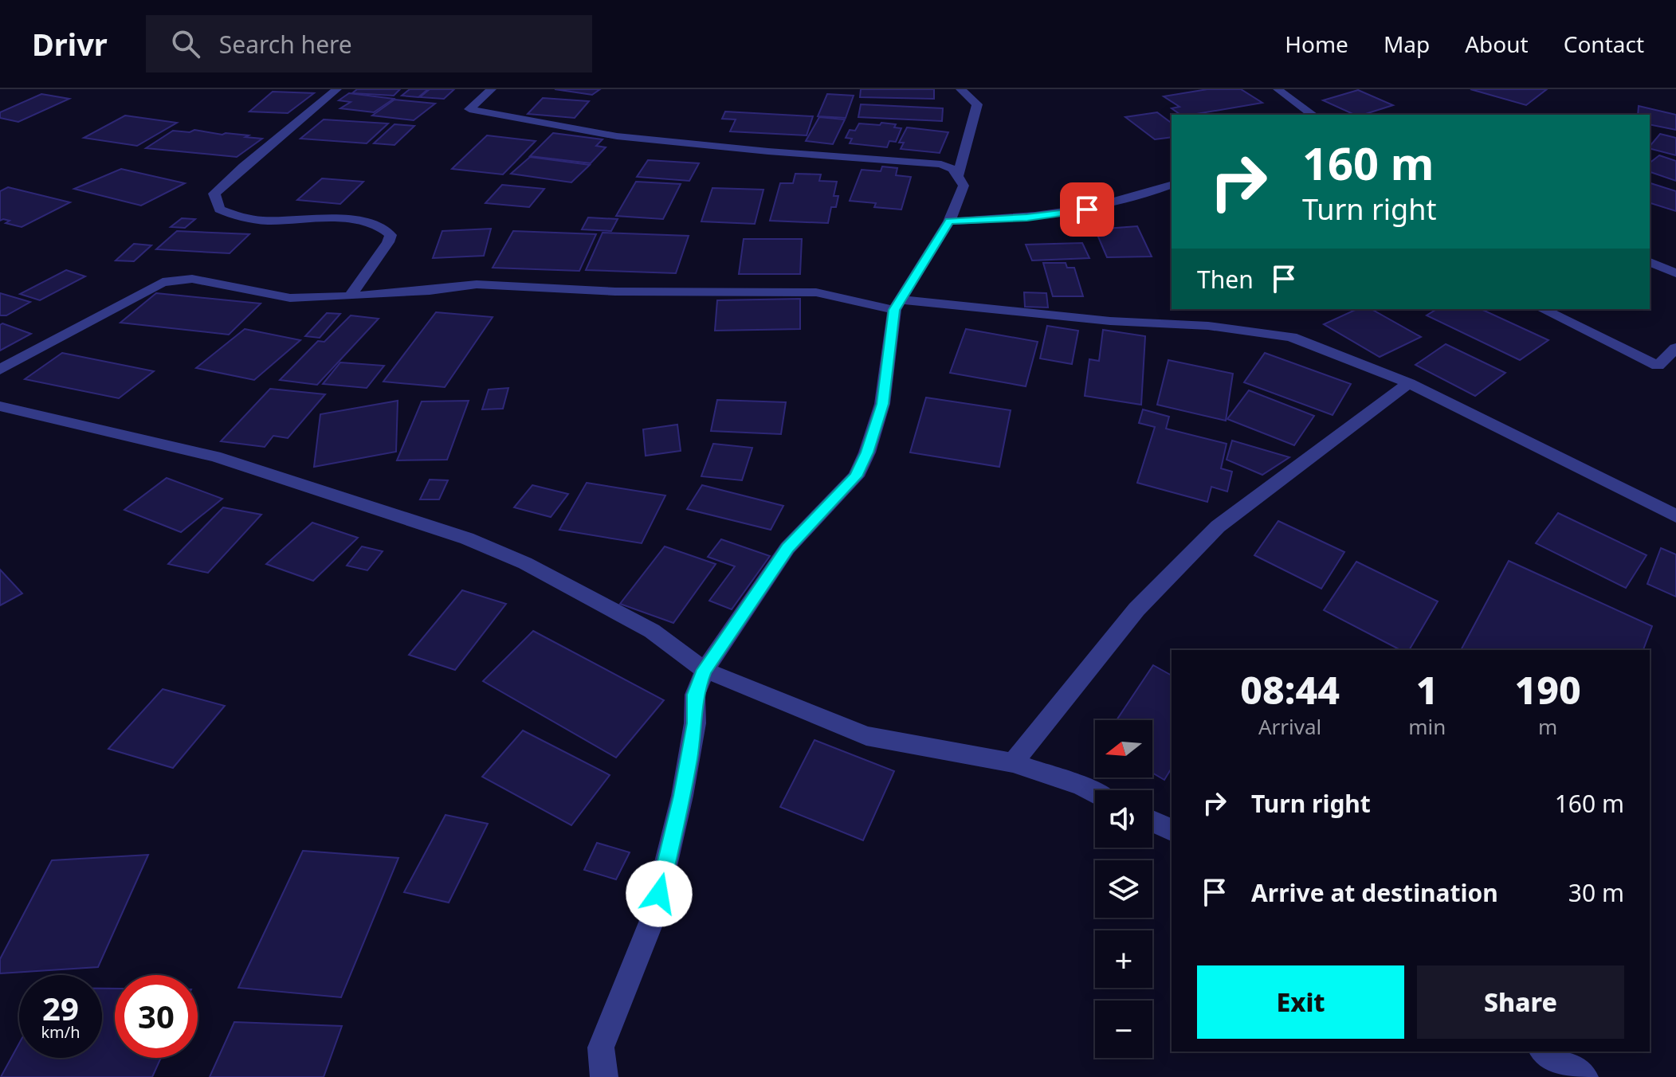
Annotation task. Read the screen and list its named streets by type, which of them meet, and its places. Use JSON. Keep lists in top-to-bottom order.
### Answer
{
  "north": "left",
  "page": {
    "header": "Drivr",
    "search": "Search here",
    "nav": [
      "Home",
      "Map",
      "About",
      "Contact"
    ],
    "turn": ["160 m", "Turn right"],
    "then": "Then",
    "eta": [
      "08:44",
      "Arrival",
      "1",
      "min",
      "190",
      "m"
    ],
    "map_buttons": ["+", "−"],
    "list": [
      {
        "name": "Turn right",
        "value": "160 m"
      },
      {
        "name": "Arrive at destination",
        "value": "30 m"
      }
    ],
    "buttons": ["Exit", "Share"],
    "speed": "29 km/h",
    "limit": "30"
  }
}
